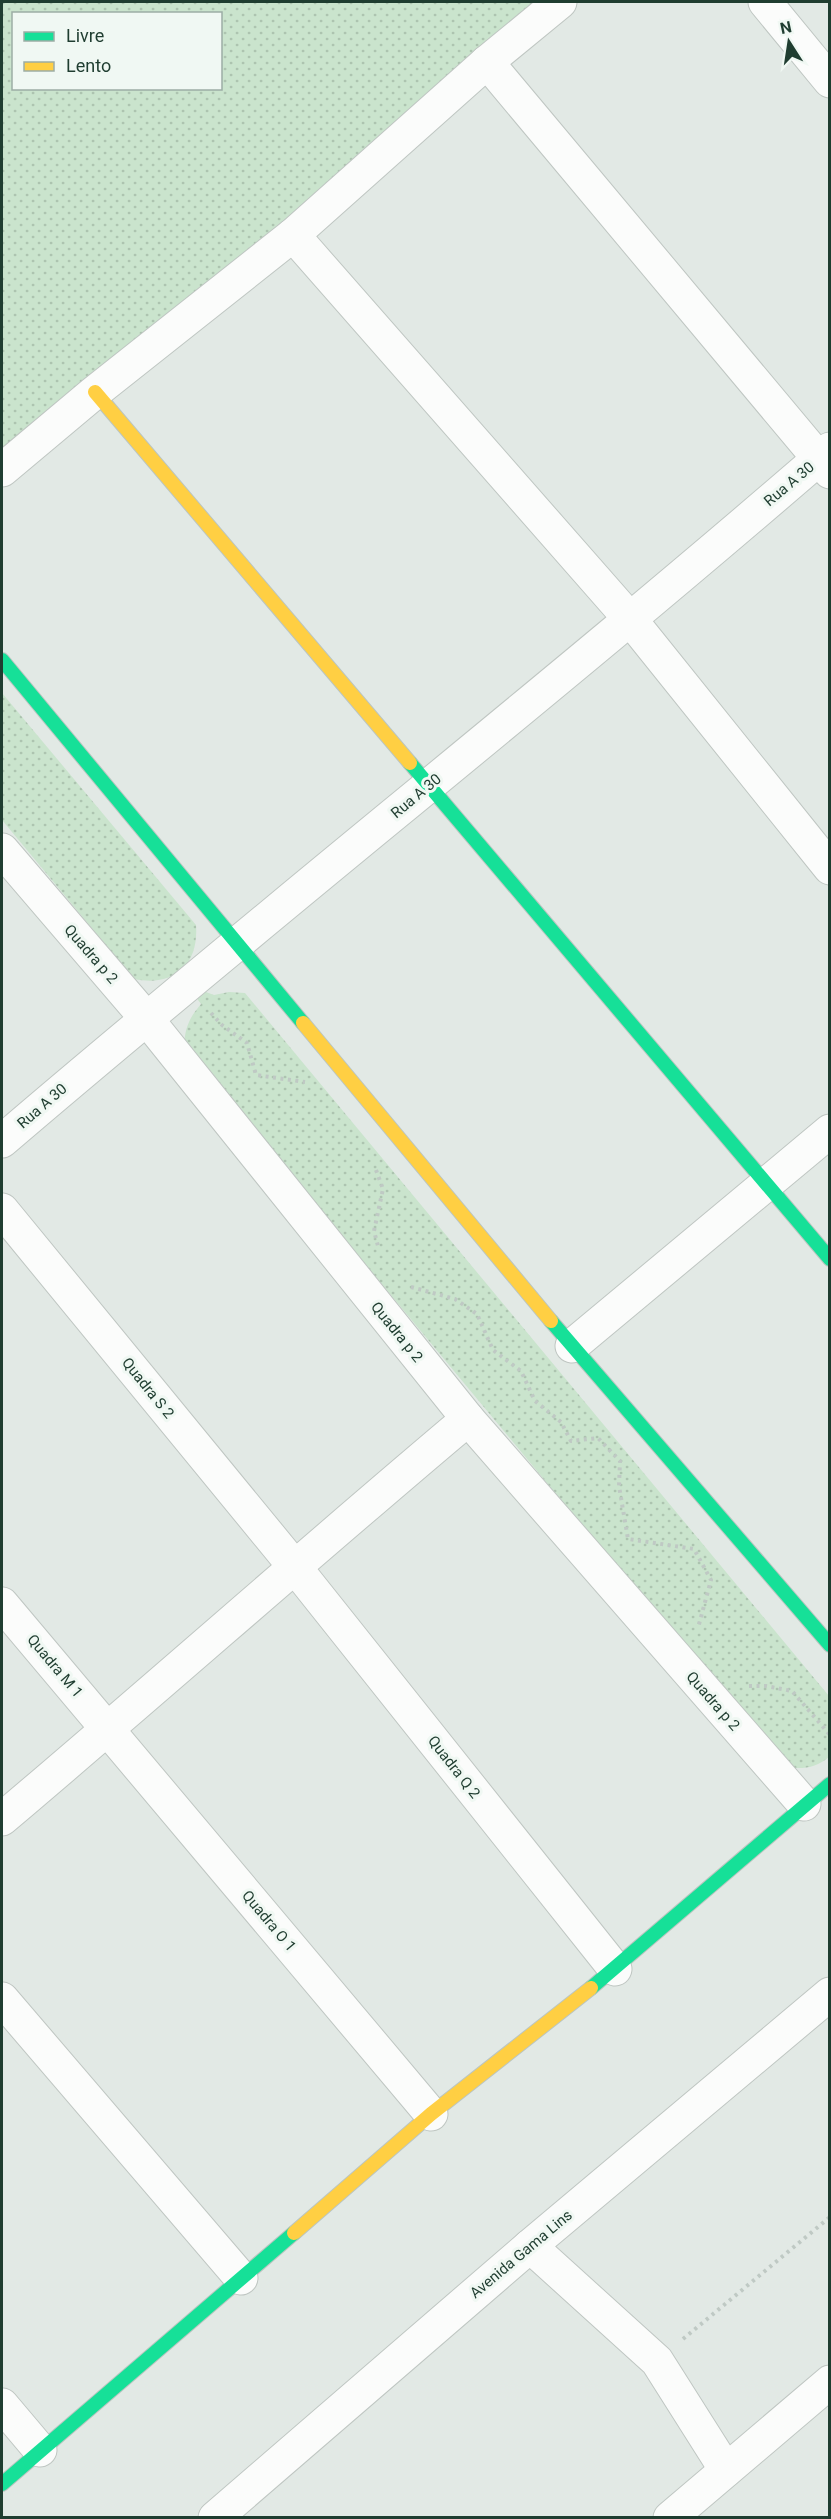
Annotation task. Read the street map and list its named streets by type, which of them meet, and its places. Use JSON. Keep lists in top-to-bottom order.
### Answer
{
  "streets": {
    "street": [
      "Rua A 30",
      "Quadra p 2",
      "Quadra S 2",
      "Quadra M 1",
      "Quadra Q 2",
      "Quadra O 1",
      "Avenida Gama Lins"
    ]
  },
  "crossings": [
    ["Rua A 30", "Quadra p 2"],
    ["Quadra S 2", "Quadra Q 2"],
    ["Quadra M 1", "Quadra O 1"]
  ],
  "legend": ["Livre", "Lento"],
  "north": "top"
}
